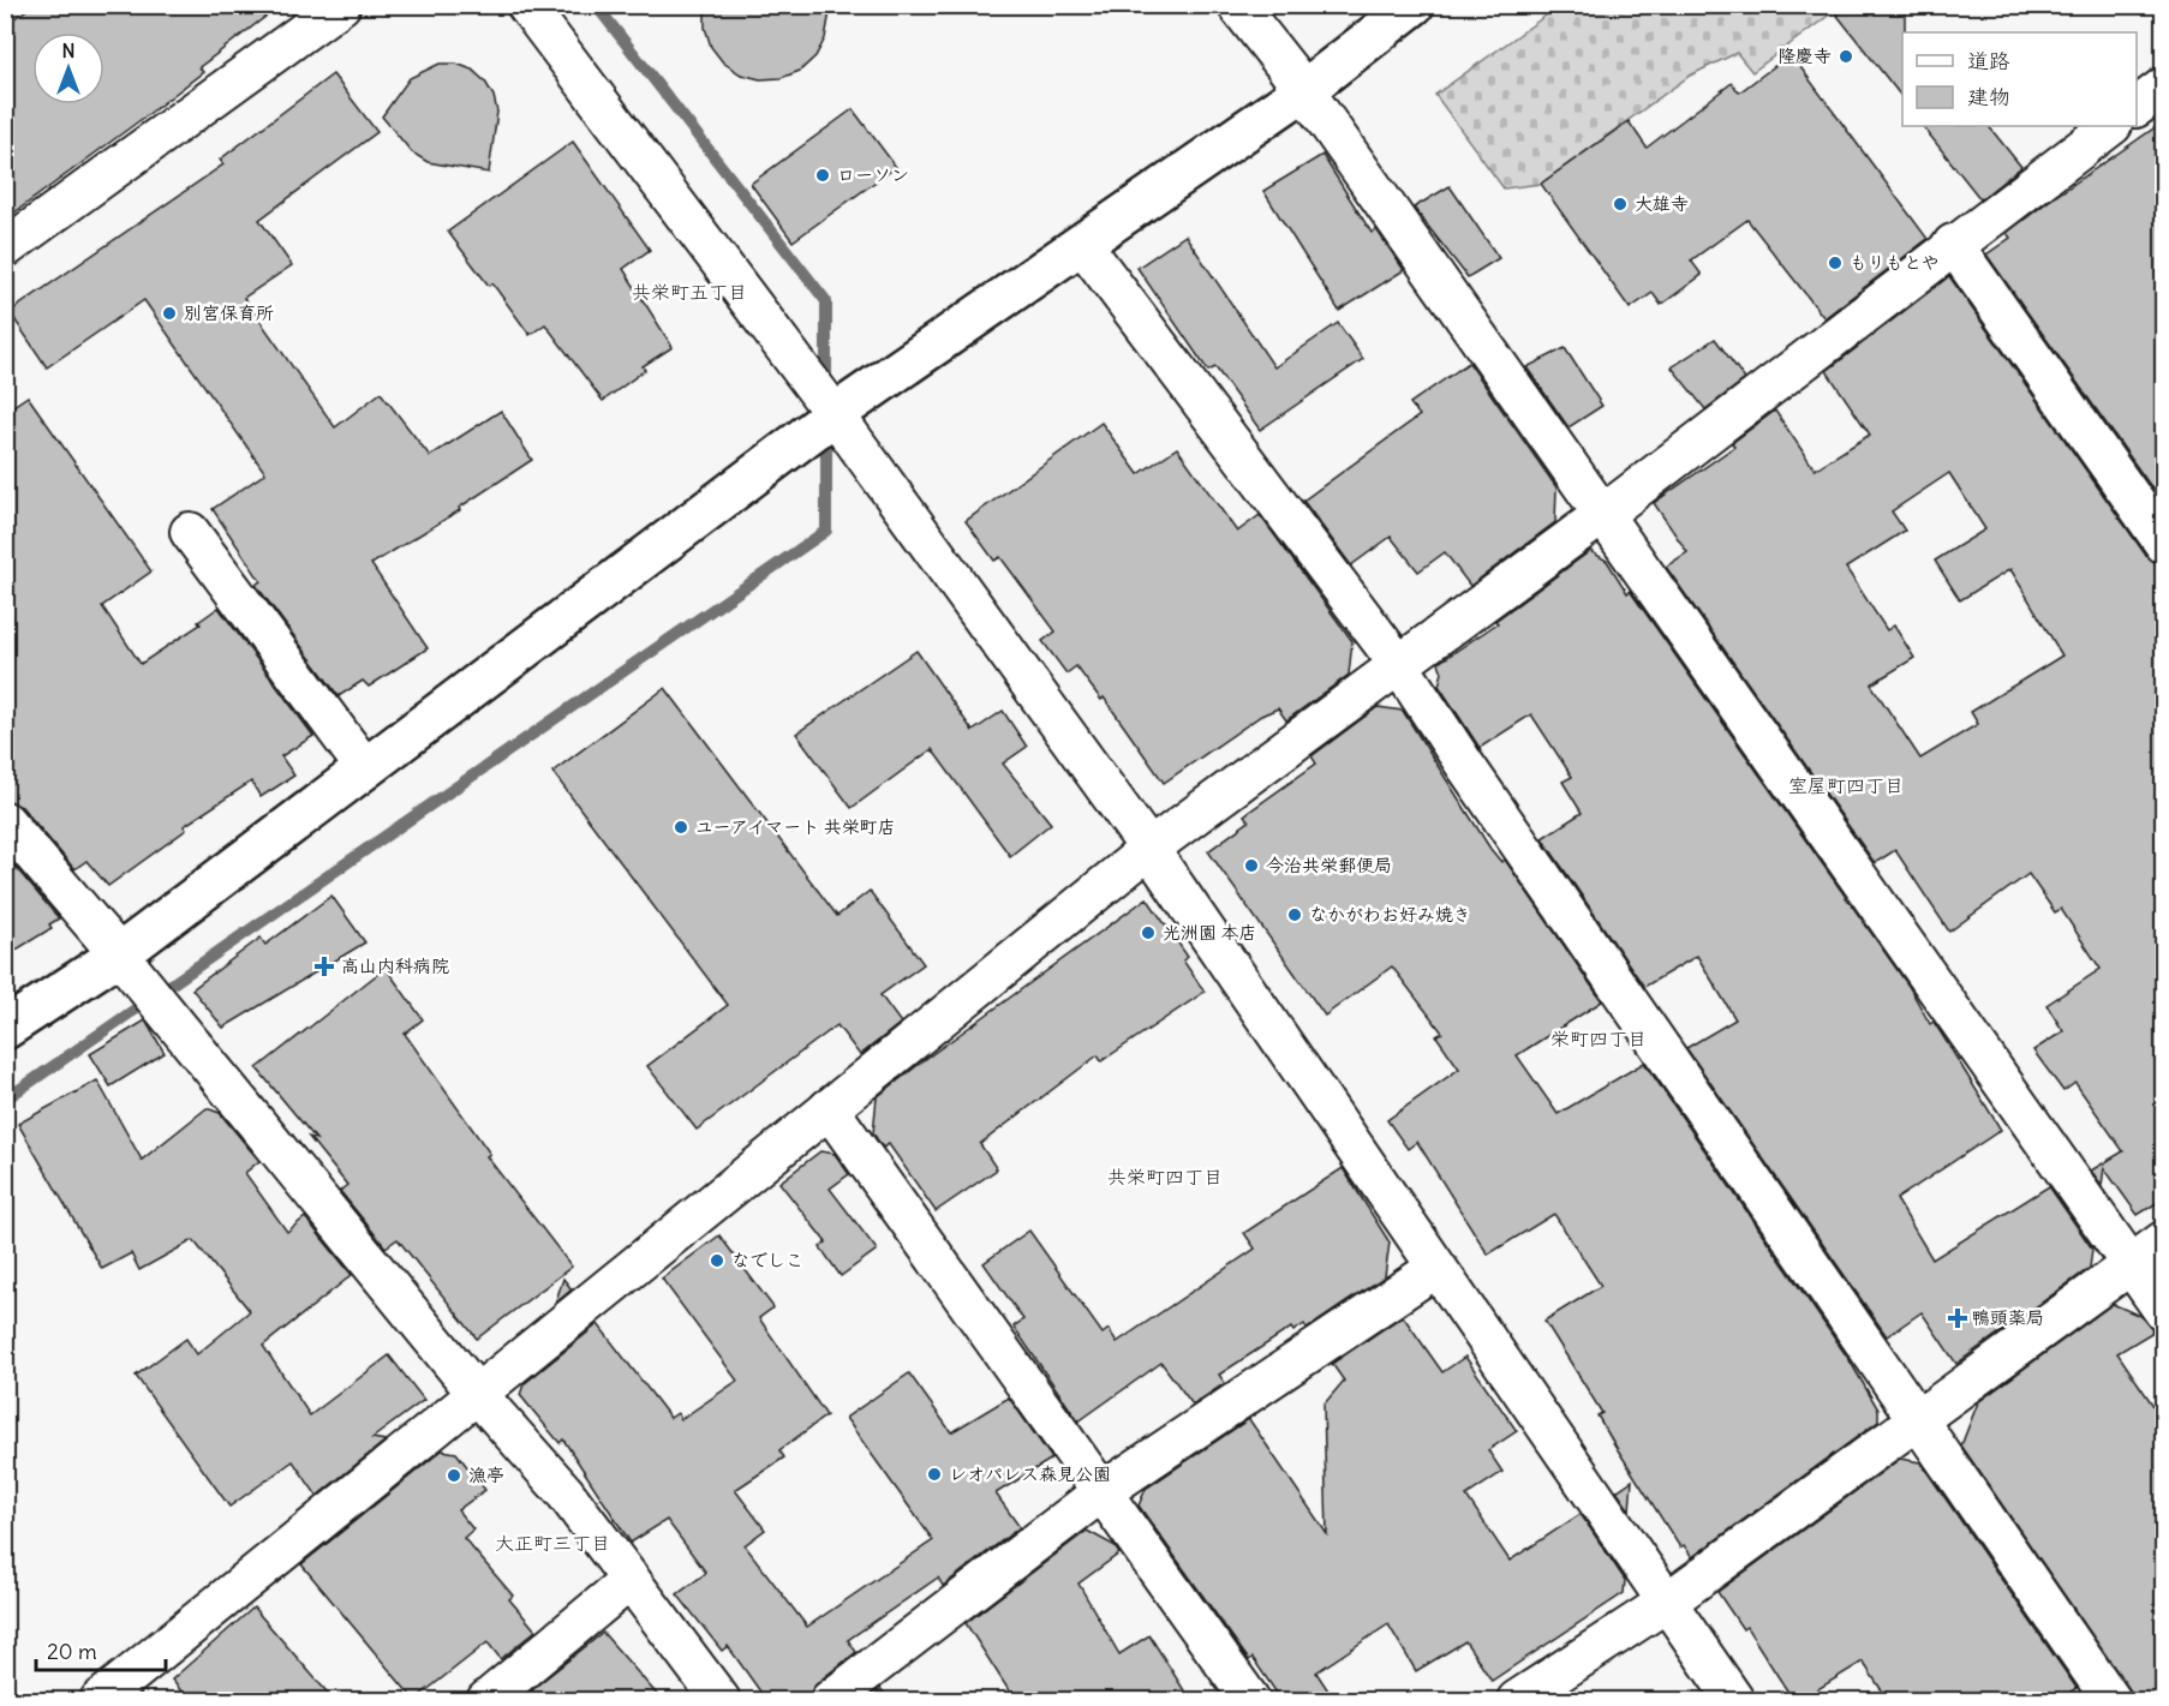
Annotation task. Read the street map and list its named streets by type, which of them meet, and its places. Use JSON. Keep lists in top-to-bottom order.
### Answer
{
  "districts": [
    "共栄町五丁目",
    "室屋町四丁目",
    "栄町四丁目",
    "共栄町四丁目",
    "大正町三丁目"
  ],
  "places": {
    "other": [
      "隆慶寺",
      "ローソン",
      "大雄寺",
      "もりもとや",
      "別宮保育所",
      "ユーアイマート 共栄町店",
      "今治共栄郵便局",
      "なかがわお好み焼き",
      "光洲園 本店",
      "なでしこ",
      "レオパレス森見公園",
      "漁亭"
    ],
    "health": ["高山内科病院", "鴨頭薬局"]
  },
  "legend": ["道路", "建物"],
  "scale_bar": "20 m",
  "north": "top"
}
